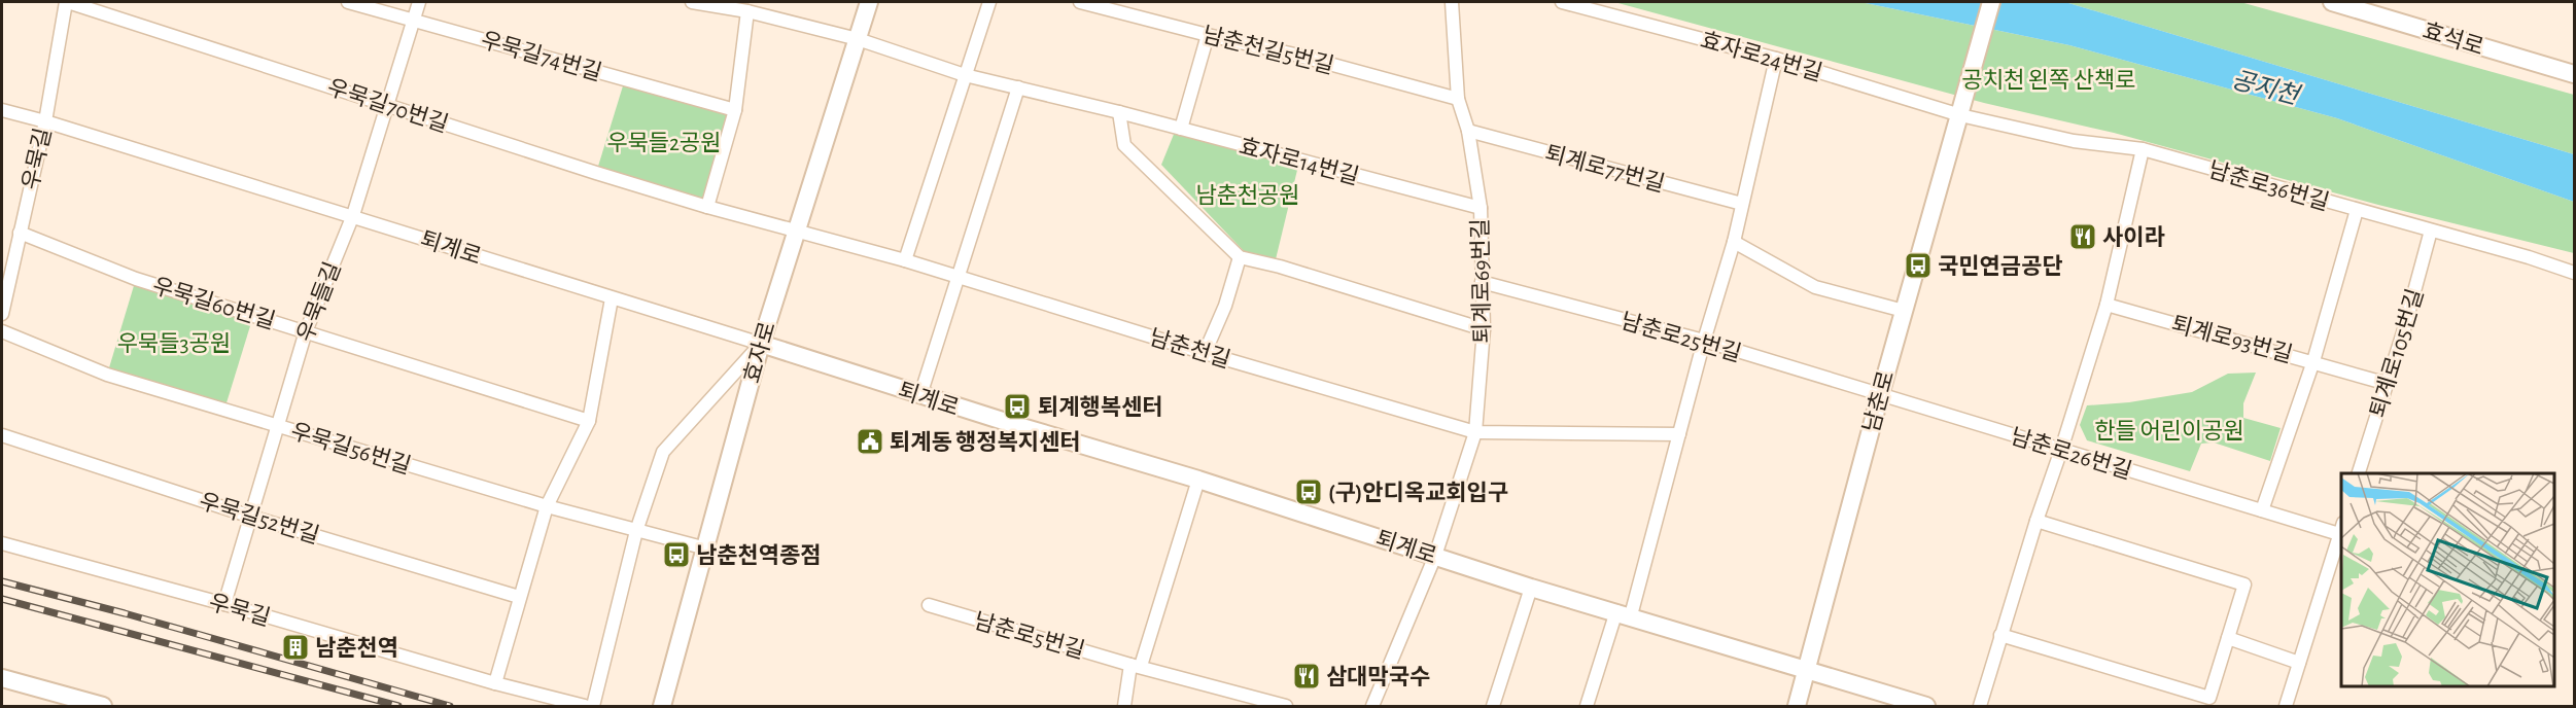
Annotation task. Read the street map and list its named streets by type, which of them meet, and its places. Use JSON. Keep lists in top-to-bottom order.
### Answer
{
  "streets": {
    "street": [
      "효석로",
      "남춘천길5번길",
      "우묵길74번길",
      "효자로24번길",
      "우묵길70번길",
      "우묵길",
      "효자로14번길",
      "퇴계로77번길",
      "남춘로36번길",
      "퇴계로",
      "퇴계로69번길",
      "우묵들길",
      "우묵길60번길",
      "남춘로25번길",
      "퇴계로93번길",
      "남춘천길",
      "효자로",
      "퇴계로105번길",
      "남춘로",
      "우묵길56번길",
      "남춘로26번길",
      "우묵길52번길",
      "남춘로5번길"
    ]
  },
  "crossings": [
    ["남춘천길5번길", "퇴계로69번길"],
    ["우묵길74번길", "우묵들길"],
    ["효자로24번길", "남춘로36번길"],
    ["효자로24번길", "남춘로"],
    ["우묵길70번길", "우묵길"],
    ["우묵길70번길", "우묵들길"],
    ["우묵길70번길", "남춘천길"],
    ["우묵길70번길", "효자로"],
    ["우묵길", "퇴계로"],
    ["우묵길", "우묵들길"],
    ["우묵길", "우묵길60번길"],
    ["효자로14번길", "퇴계로69번길"],
    ["효자로14번길", "효자로"],
    ["퇴계로77번길", "퇴계로69번길"],
    ["남춘로36번길", "퇴계로93번길"],
    ["남춘로36번길", "퇴계로105번길"],
    ["남춘로36번길", "남춘로"],
    ["퇴계로", "퇴계로69번길"],
    ["퇴계로", "우묵들길"],
    ["퇴계로", "효자로"],
    ["퇴계로", "남춘로"],
    ["퇴계로69번길", "남춘로25번길"],
    ["퇴계로69번길", "남춘천길"],
    ["우묵들길", "우묵길60번길"],
    ["우묵들길", "우묵길56번길"],
    ["우묵들길", "우묵길52번길"],
    ["남춘로25번길", "남춘로"],
    ["남춘로25번길", "남춘로26번길"],
    ["남춘천길", "효자로"],
    ["효자로", "우묵길56번길"],
    ["남춘로", "남춘로26번길"]
  ],
  "water": ["공지천"],
  "parks": [
    "공치천 왼쪽 산책로",
    "우묵들2공원",
    "남춘천공원",
    "우묵들3공원",
    "한들 어린이공원"
  ],
  "places": {
    "restaurant": ["사이라", "삼대막국수"],
    "bus stop": [
      "국민연금공단",
      "퇴계행복센터",
      "(구)안디옥교회입구",
      "남춘천역종점"
    ],
    "public building": ["퇴계동 행정복지센터"],
    "building": ["남춘천역"]
  }
}
